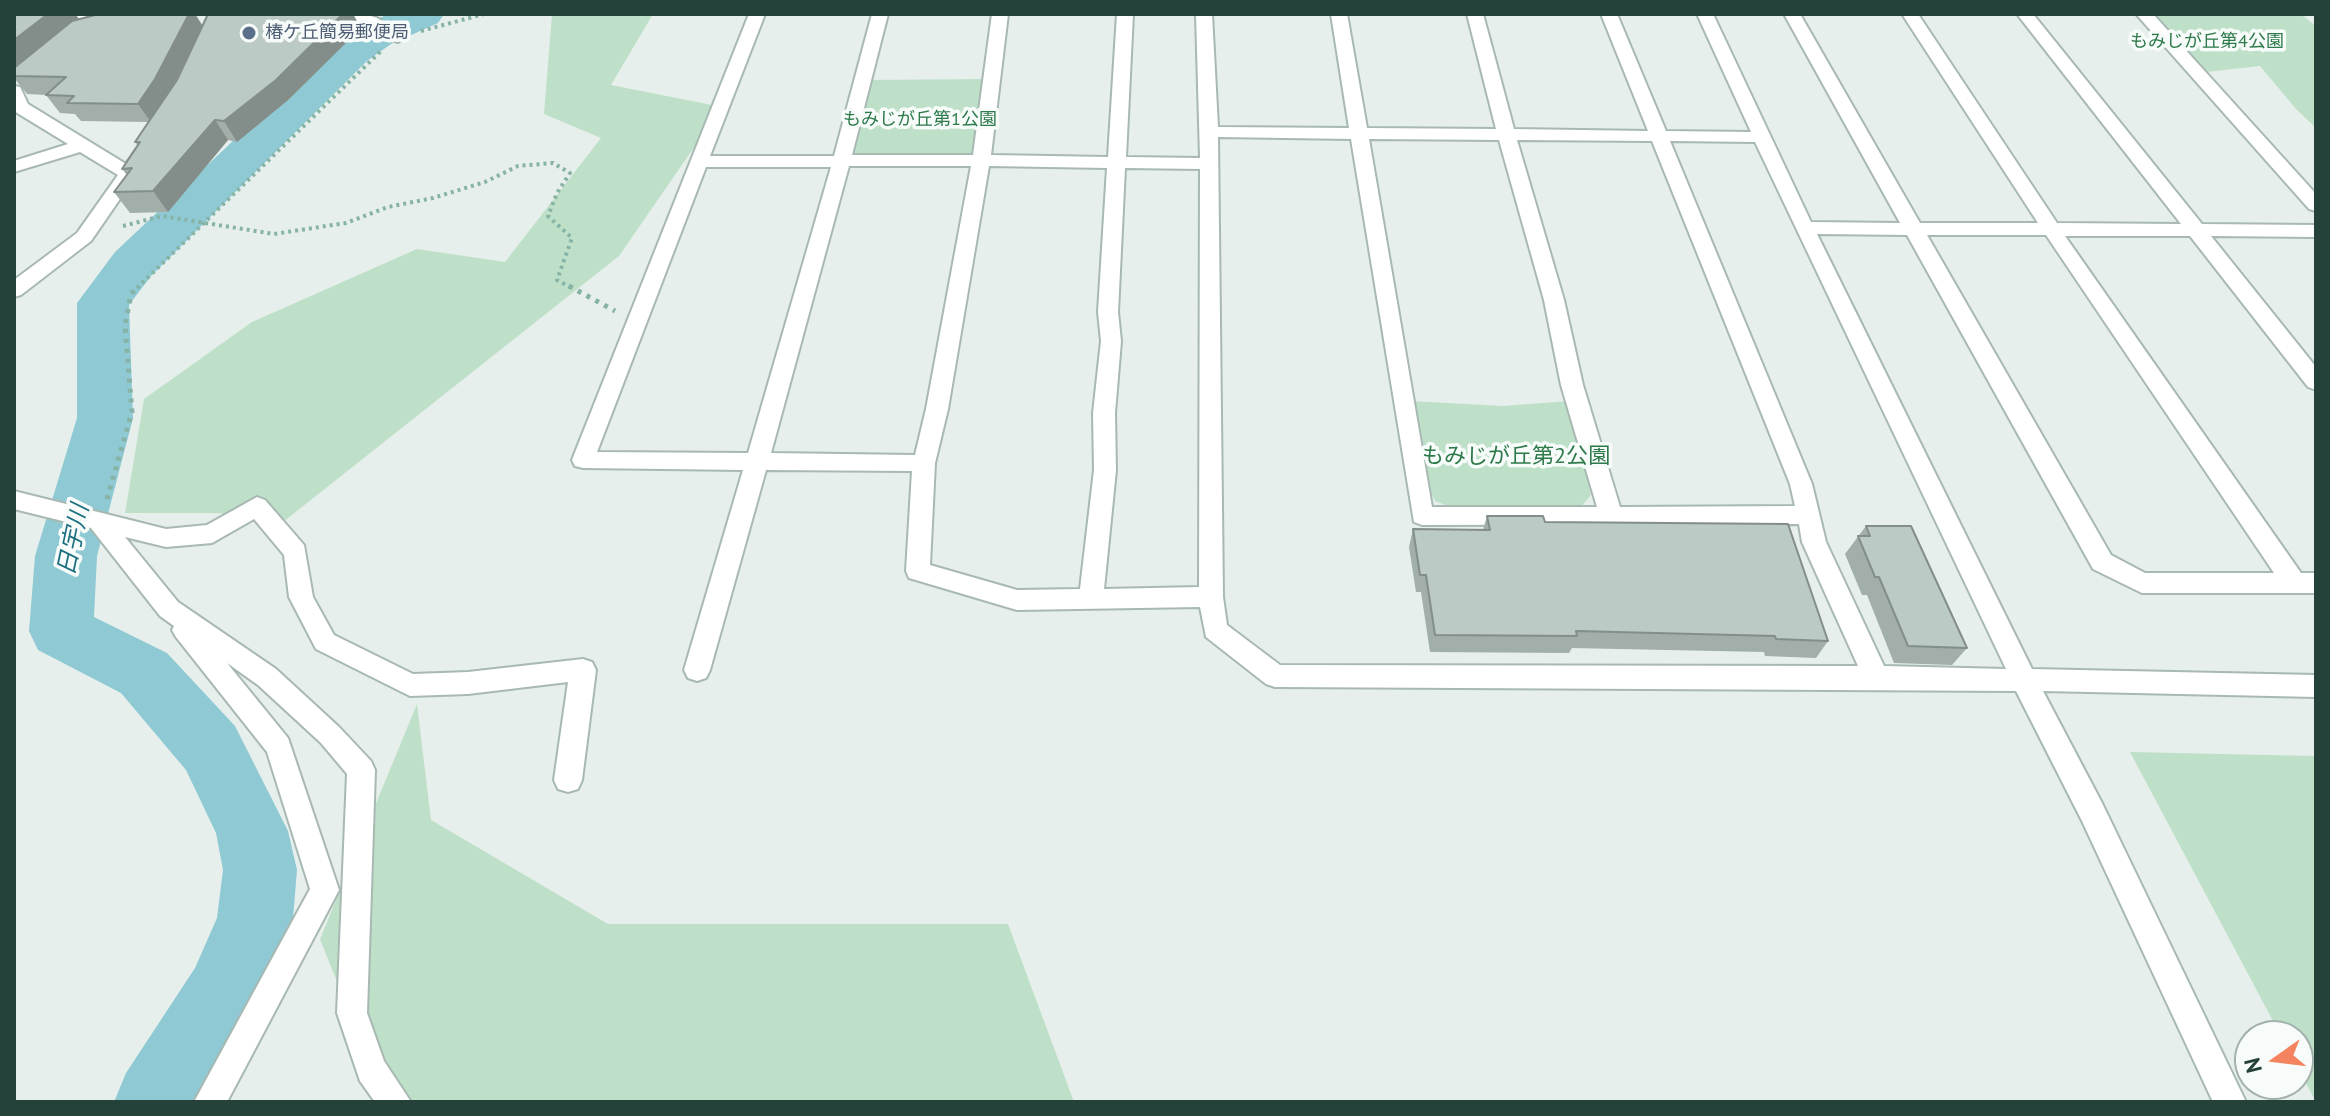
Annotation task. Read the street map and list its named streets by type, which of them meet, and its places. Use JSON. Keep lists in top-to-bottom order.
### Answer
{
  "water": ["日宇川"],
  "parks": ["もみじが丘第4公園", "もみじが丘第1公園", "もみじが丘第2公園"],
  "places": ["椿ケ丘簡易郵便局"],
  "north": "left"
}
